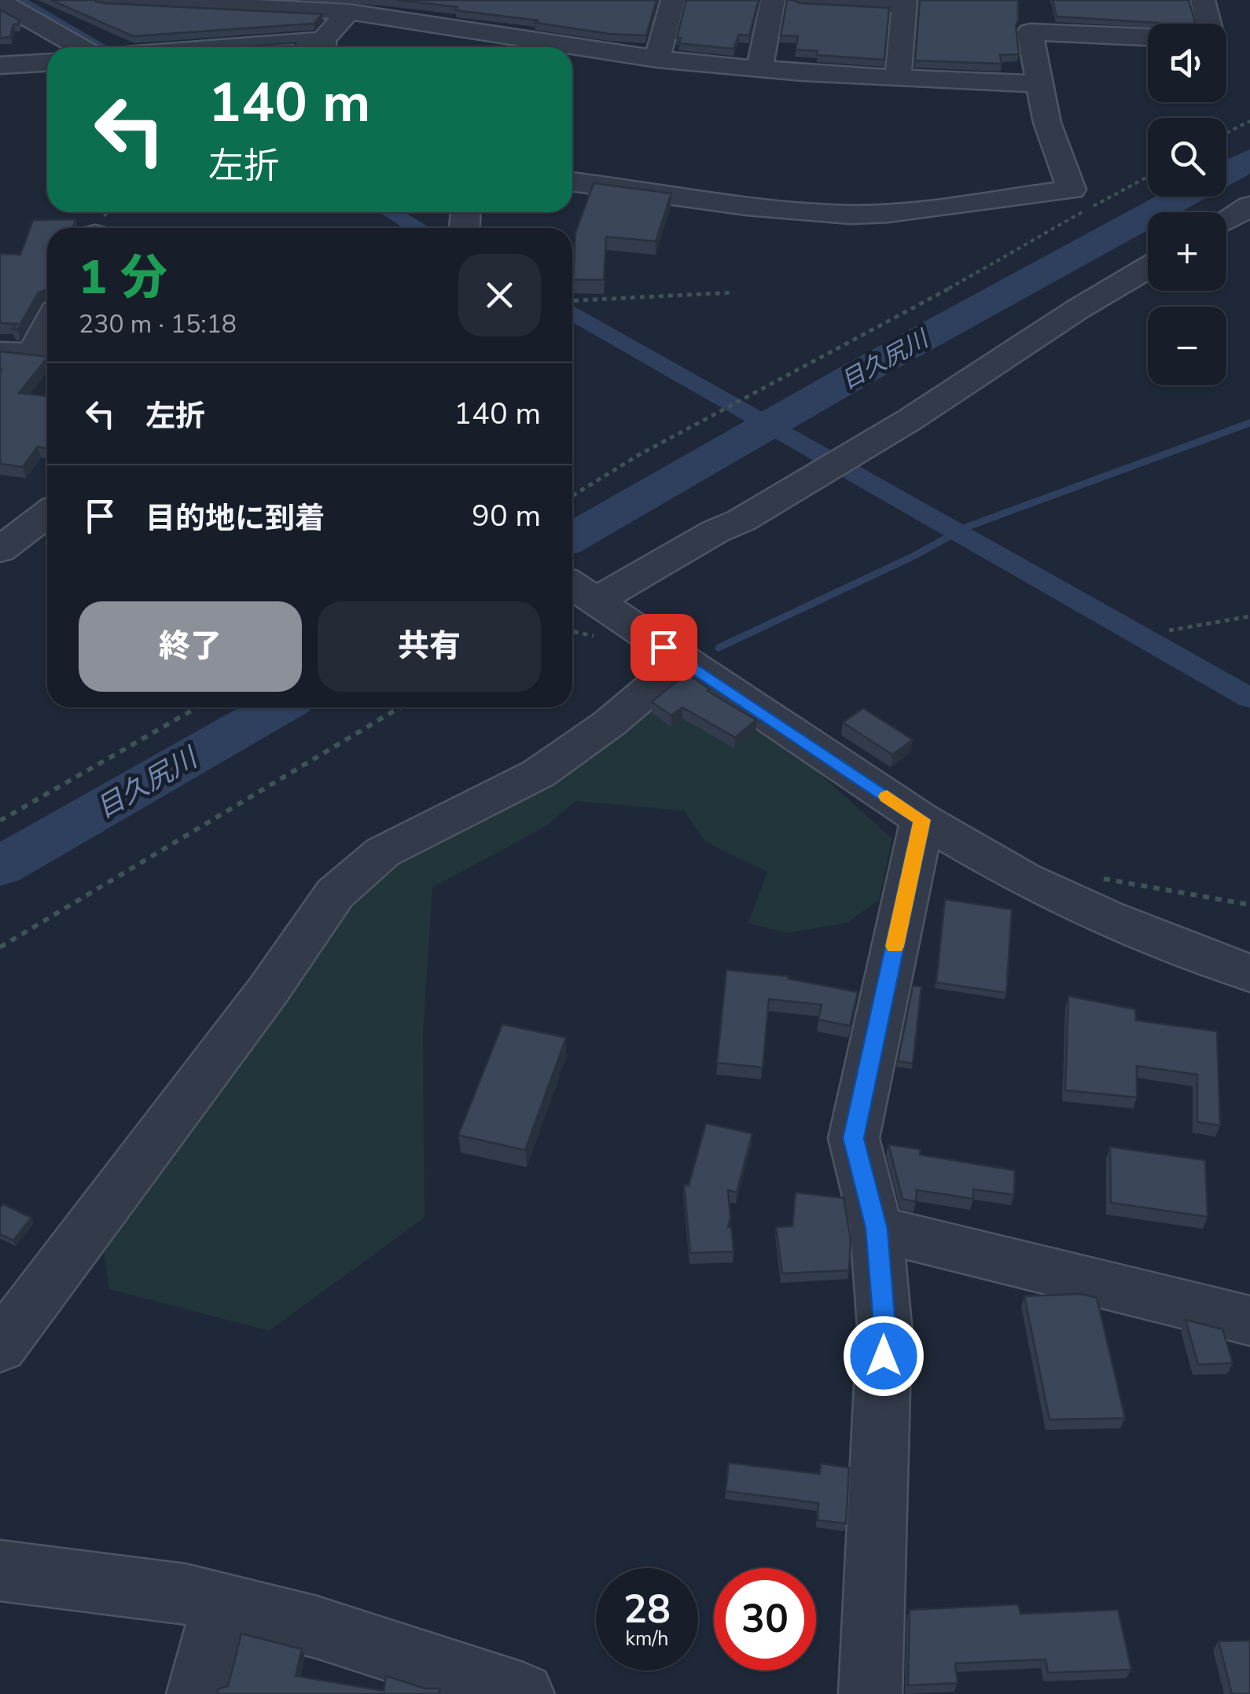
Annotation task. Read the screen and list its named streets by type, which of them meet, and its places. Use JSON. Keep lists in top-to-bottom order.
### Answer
{
  "water": ["目久尻川"],
  "page": {
    "map_buttons": ["+", "−"],
    "turn": ["140 m", "左折"],
    "heading": ["1 分", "230 m · 15:18"],
    "list": [
      {
        "name": "左折",
        "value": "140 m"
      },
      {
        "name": "目的地に到着",
        "value": "90 m"
      }
    ],
    "buttons": ["終了", "共有"],
    "speed": "28 km/h",
    "limit": "30"
  }
}
